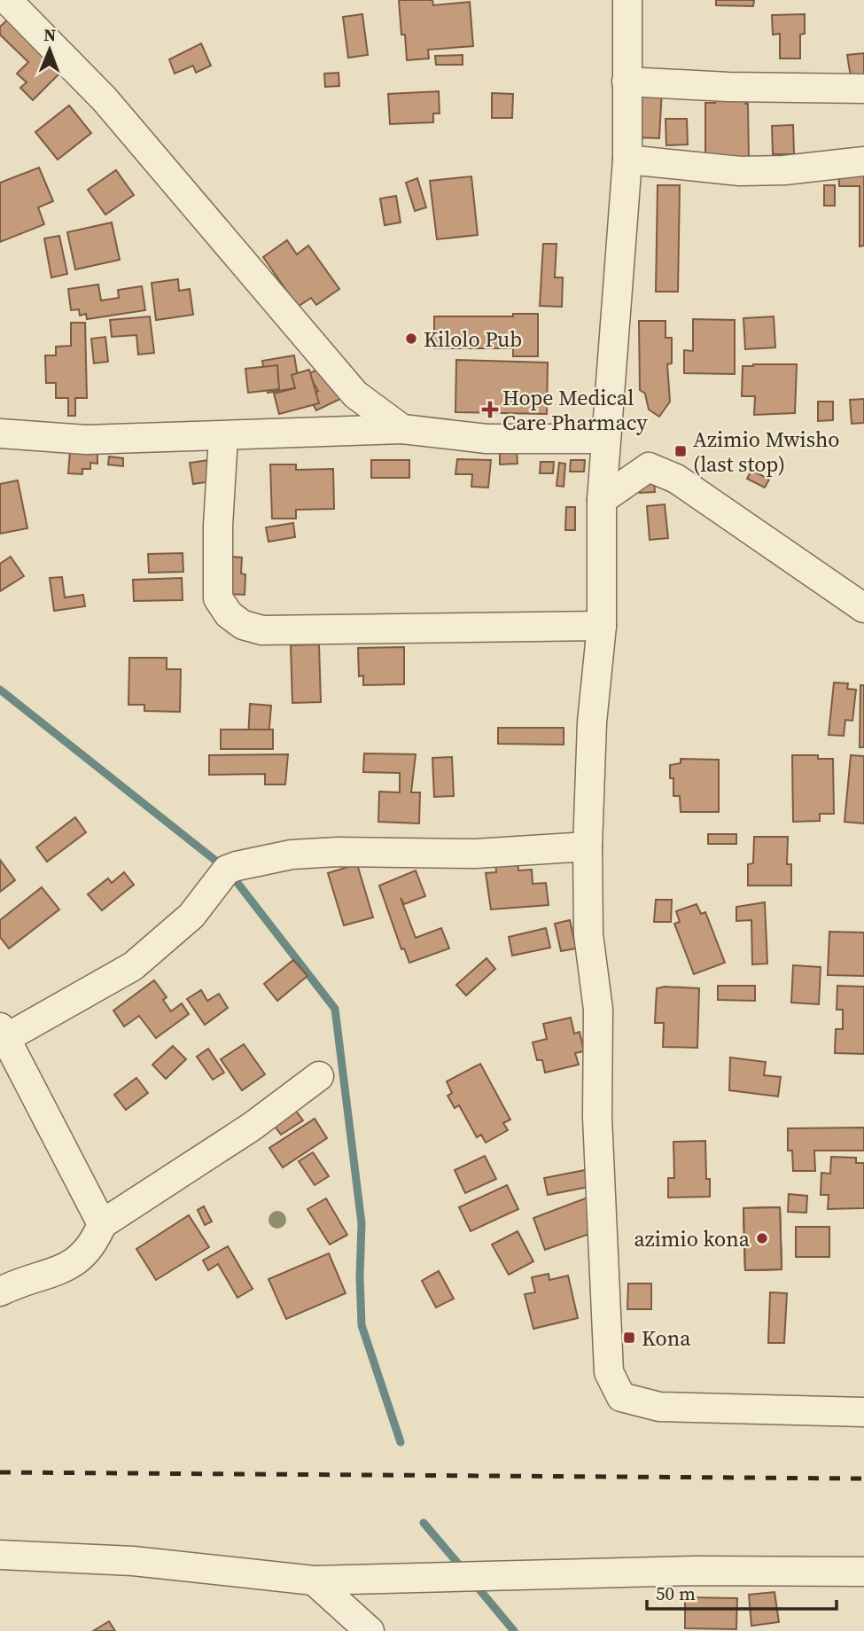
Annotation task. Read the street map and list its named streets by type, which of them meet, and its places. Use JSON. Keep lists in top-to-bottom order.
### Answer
{
  "places": {
    "other": ["Kilolo Pub", "azimio kona"],
    "health": ["Hope Medical Care Pharmacy"],
    "transit": ["Azimio Mwisho (last stop)", "Kona"]
  },
  "scale_bar": "50 m",
  "north": "top"
}
